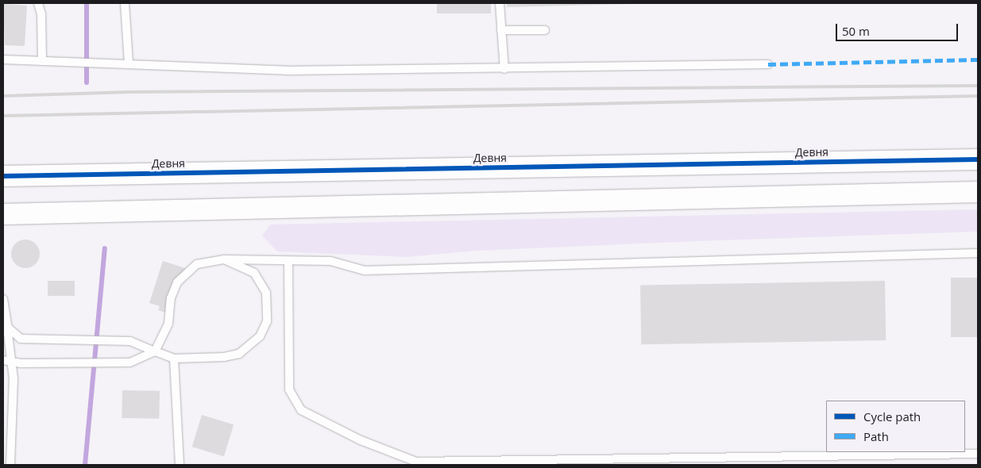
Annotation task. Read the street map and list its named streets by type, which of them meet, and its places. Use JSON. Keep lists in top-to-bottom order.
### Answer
{
  "streets": {
    "main road": ["Девня"]
  },
  "legend": ["Cycle path", "Path"],
  "scale_bar": "50 m"
}
